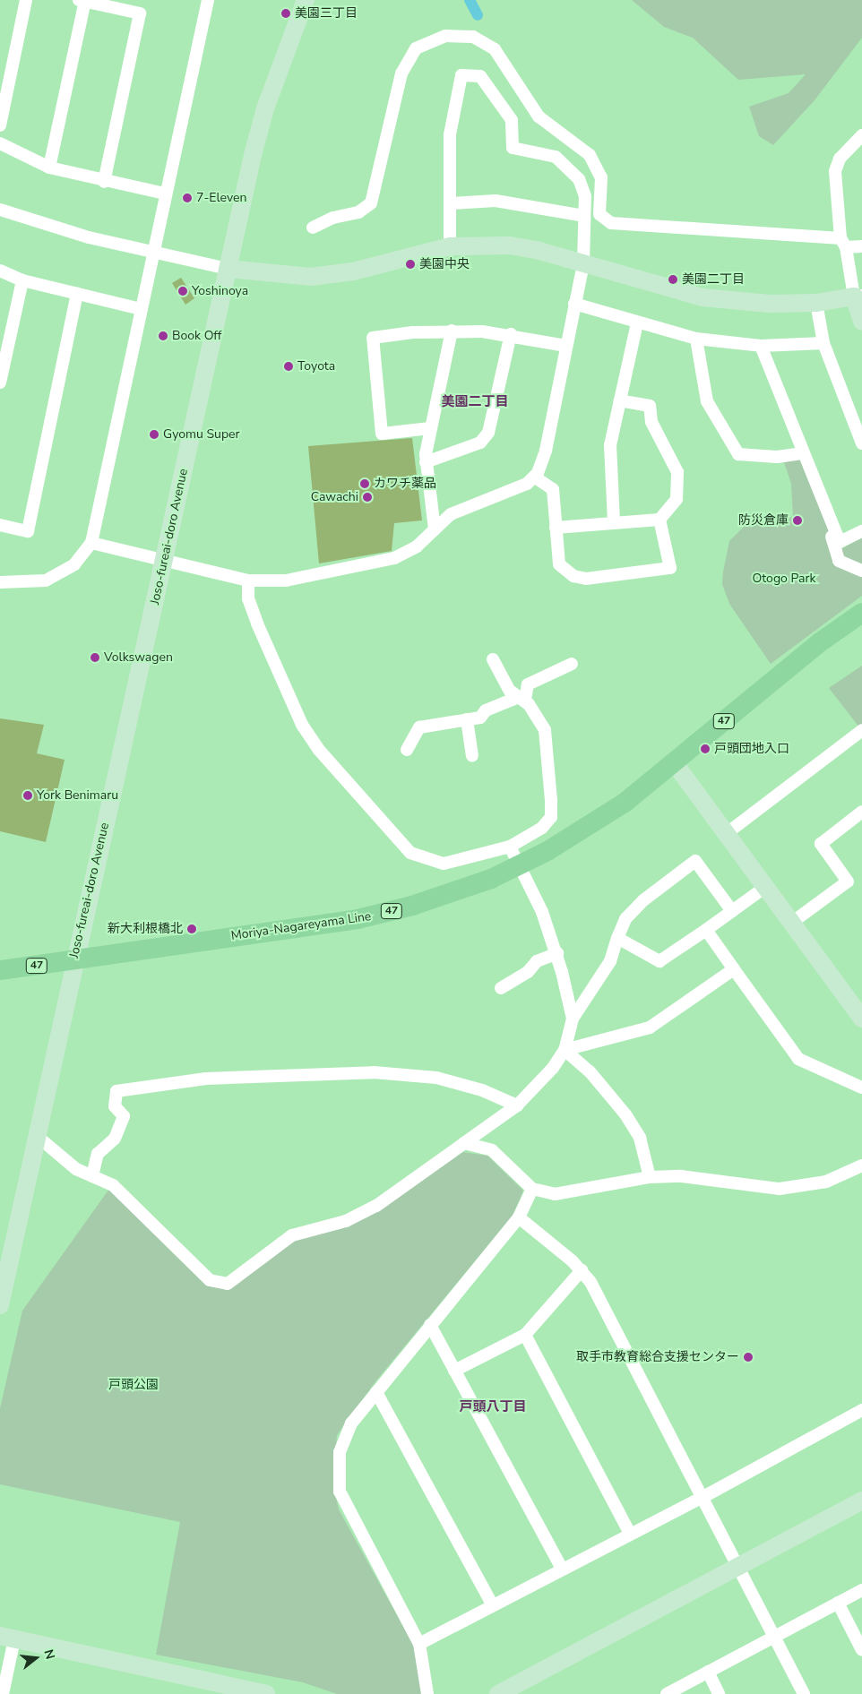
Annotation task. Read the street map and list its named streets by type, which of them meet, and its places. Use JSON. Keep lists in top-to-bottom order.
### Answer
{
  "streets": {
    "main road": ["47", "Moriya-Nagareyama Line"],
    "street": ["Joso-fureai-doro Avenue"]
  },
  "crossings": [
    ["Joso-fureai-doro Avenue", "Moriya-Nagareyama Line"]
  ],
  "districts": ["美園二丁目", "戸頭八丁目"],
  "parks": ["Otogo Park", "戸頭公園"],
  "places": [
    "美園三丁目",
    "7-Eleven",
    "美園中央",
    "美園二丁目",
    "Yoshinoya",
    "Book Off",
    "Toyota",
    "Gyomu Super",
    "カワチ薬品",
    "Cawachi",
    "防災倉庫",
    "Volkswagen",
    "戸頭団地入口",
    "York Benimaru",
    "新大利根橋北",
    "取手市教育総合支援センター"
  ],
  "north": "right"
}
